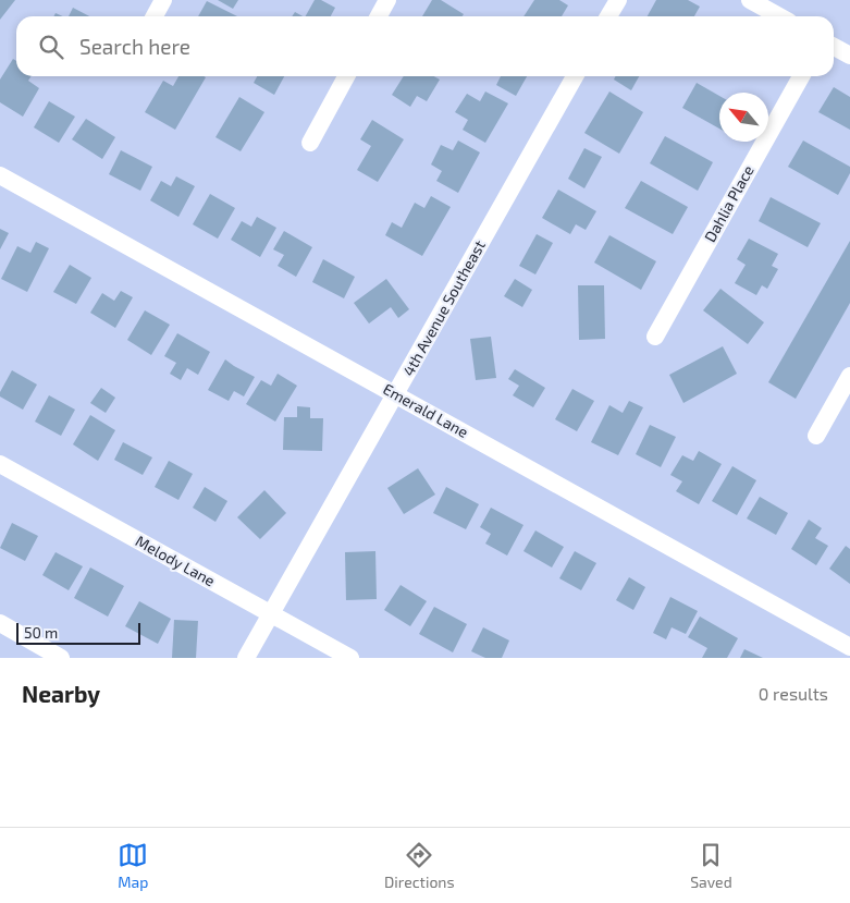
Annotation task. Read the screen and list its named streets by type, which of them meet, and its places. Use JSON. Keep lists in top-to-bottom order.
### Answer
{
  "streets": {
    "street": [
      "Dahlia Place",
      "4th Avenue Southeast",
      "Emerald Lane",
      "Melody Lane"
    ]
  },
  "crossings": [
    ["4th Avenue Southeast", "Emerald Lane"],
    ["4th Avenue Southeast", "Melody Lane"]
  ],
  "scale_bar": "50 m",
  "north": "top left",
  "page": {
    "search": "Search here",
    "scale": "50 m",
    "heading": ["Nearby", "0 results"],
    "nav": ["Map", "Directions", "Saved"]
  }
}
